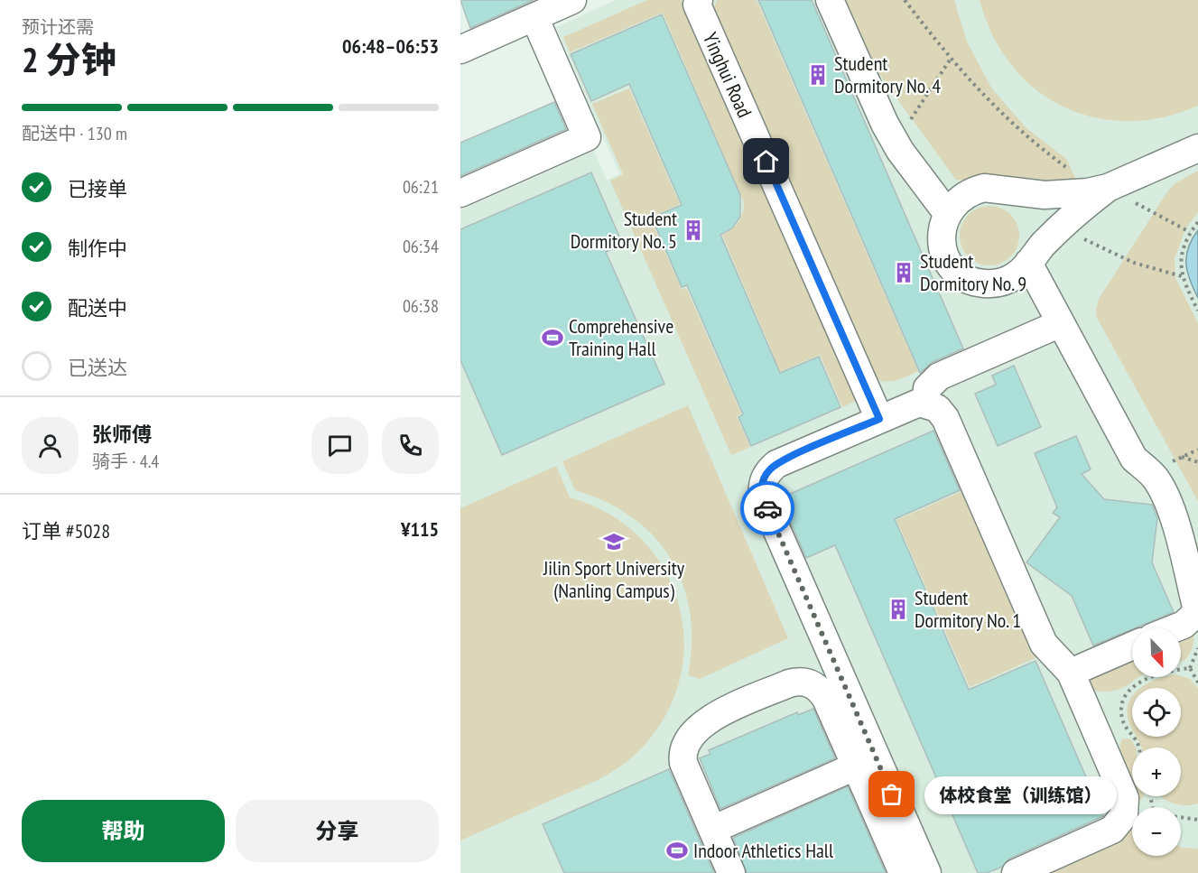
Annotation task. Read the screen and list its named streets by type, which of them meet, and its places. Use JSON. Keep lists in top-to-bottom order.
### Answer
{
  "streets": {
    "lane": ["Yinghui Road"]
  },
  "places": {
    "building": [
      "Student Dormitory No. 4",
      "Student Dormitory No. 5",
      "Student Dormitory No. 9",
      "Student Dormitory No. 1"
    ],
    "sports": ["Comprehensive Training Hall", "Indoor Athletics Hall"],
    "school or university": ["Jilin Sport University (Nanling Campus)"],
    "other": ["体校食堂（训练馆）"]
  },
  "north": "bottom right",
  "page": {
    "heading": ["2 分钟", "预计还需", "06:48–06:53"],
    "panel": [
      "张师傅",
      "骑手 · 4.4",
      "订单 #5028",
      "¥115"
    ],
    "bar": "配送中 · 130 m",
    "list": [
      ["已接单", "06:21"],
      ["制作中", "06:34"],
      ["配送中", "06:38"],
      "已送达"
    ],
    "map_buttons": ["+", "−"],
    "bubble": "体校食堂（训练馆）",
    "buttons": ["帮助", "分享"]
  }
}
